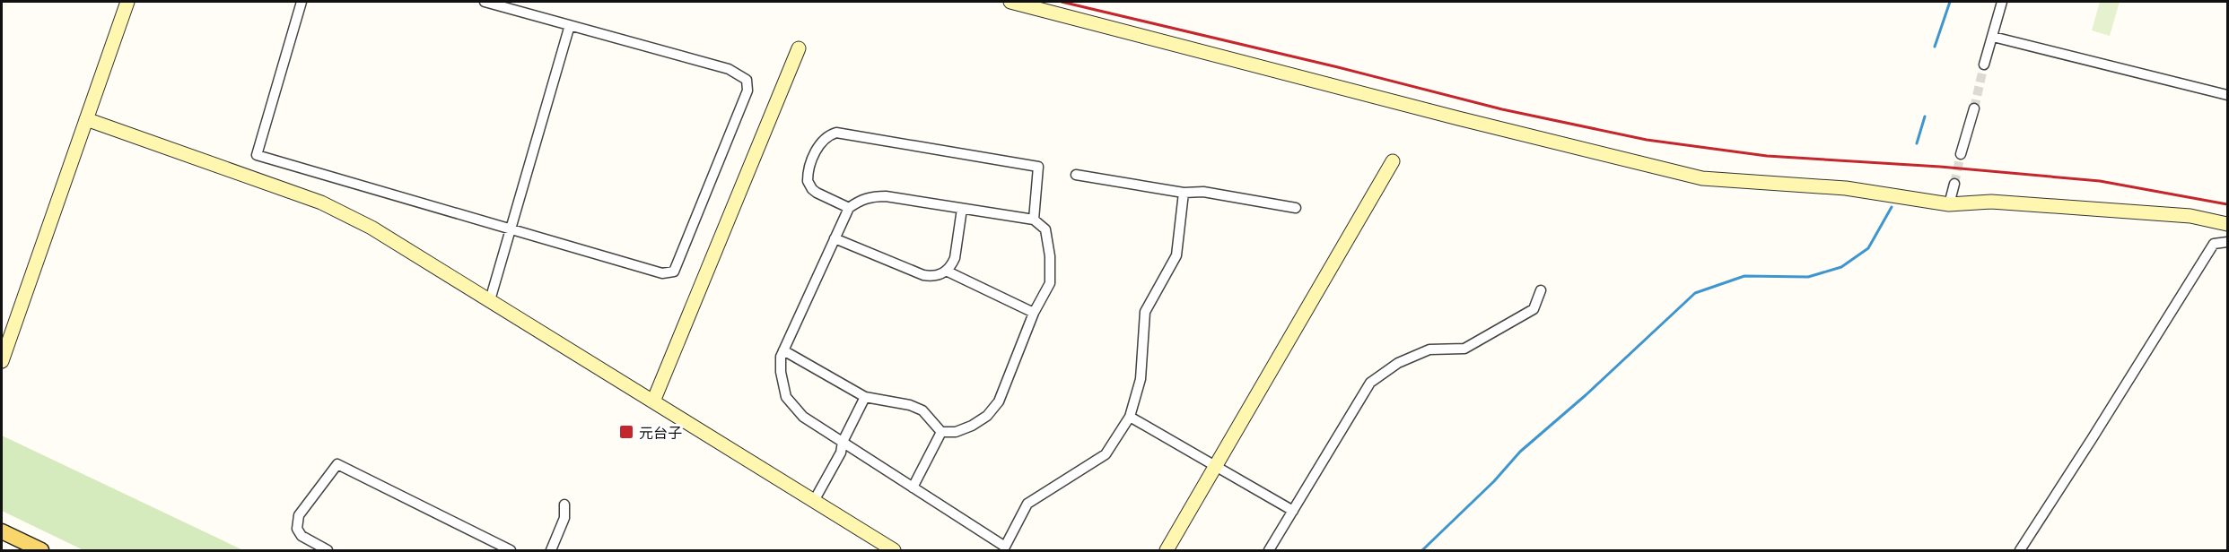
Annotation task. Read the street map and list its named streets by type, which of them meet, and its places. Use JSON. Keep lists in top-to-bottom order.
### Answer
{
  "places": {
    "transit": ["元台子"]
  }
}
